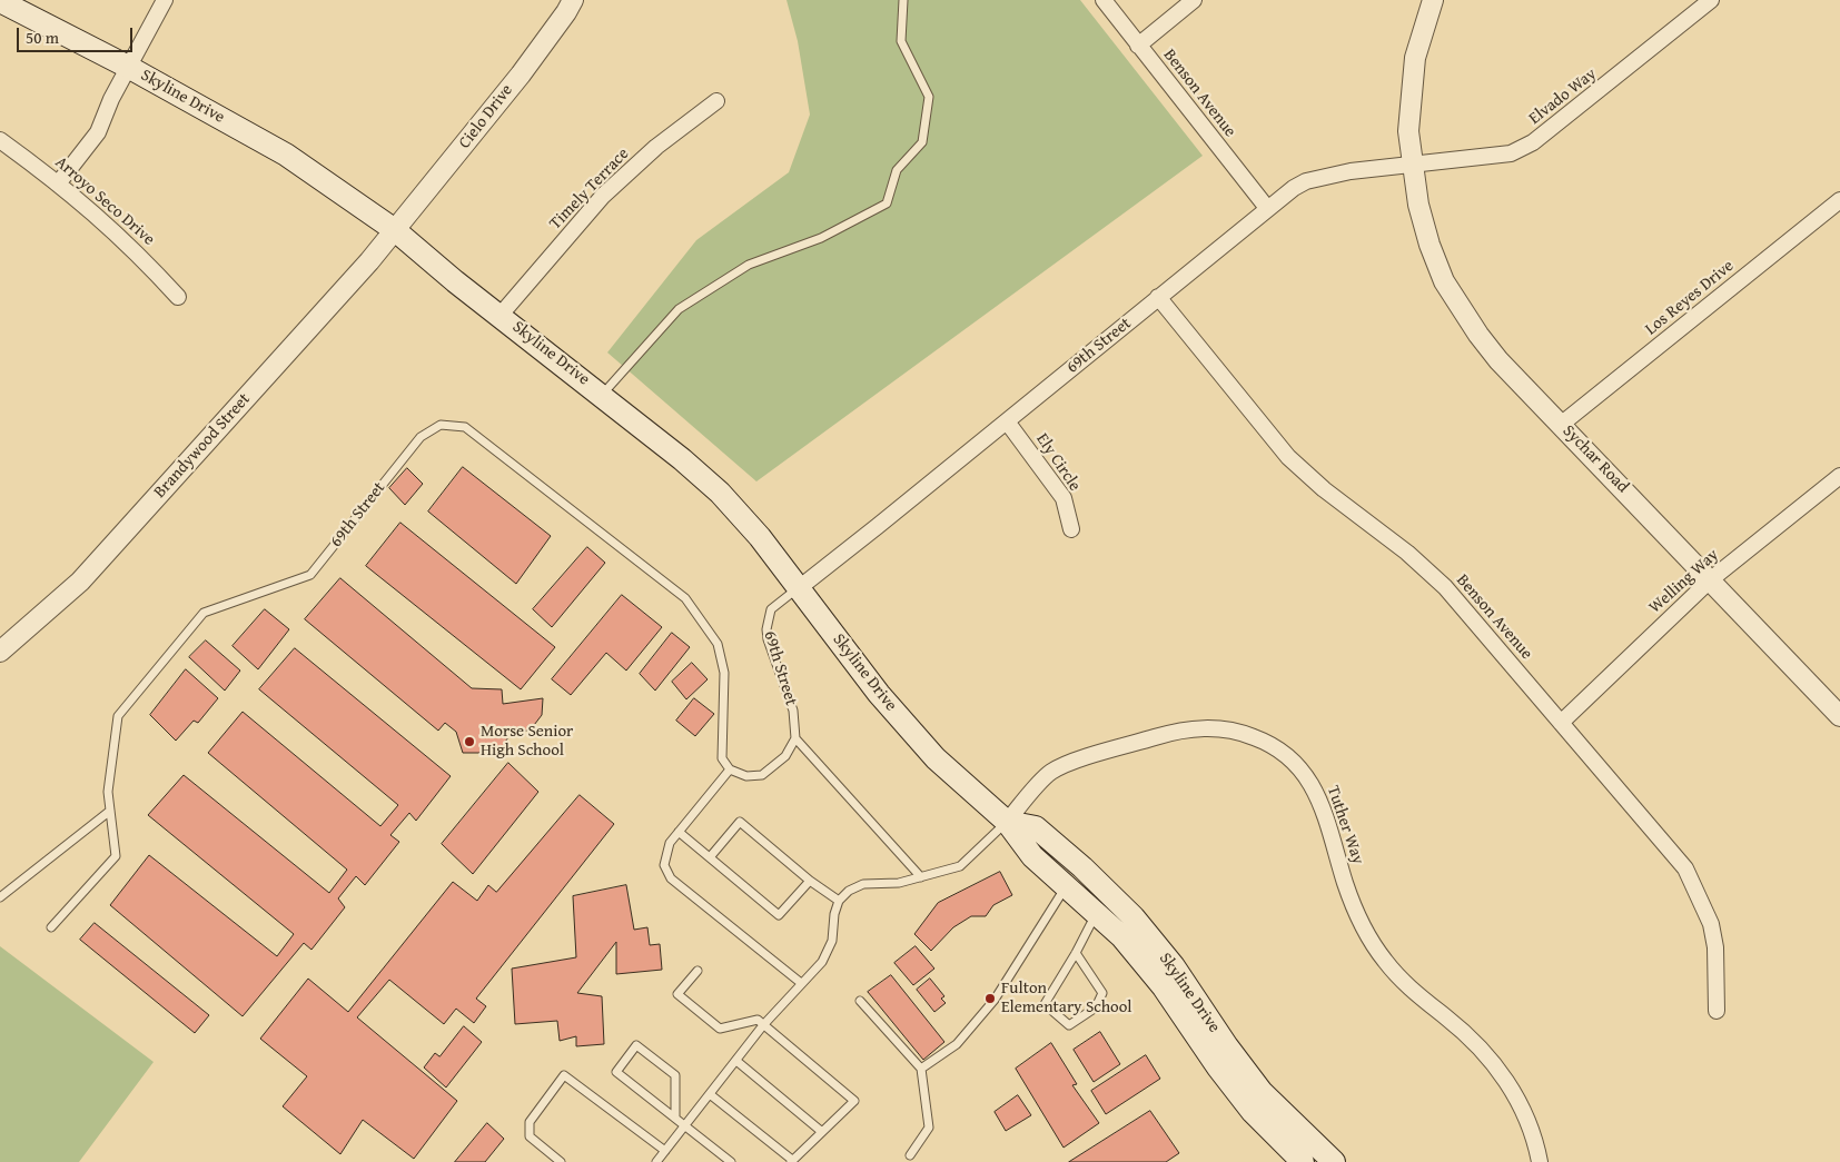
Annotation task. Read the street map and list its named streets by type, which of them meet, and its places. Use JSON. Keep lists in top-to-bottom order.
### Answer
{
  "streets": {
    "main road": ["Skyline Drive"],
    "street": [
      "Benson Avenue",
      "Elvado Way",
      "Cielo Drive",
      "Timely Terrace",
      "Arroyo Seco Drive",
      "Los Reyes Drive",
      "69th Street",
      "Brandywood Street",
      "Sychar Road",
      "Ely Circle",
      "Welling Way",
      "Tuther Way"
    ]
  },
  "crossings": [
    ["Benson Avenue", "69th Street"],
    ["Benson Avenue", "Welling Way"],
    ["Skyline Drive", "Cielo Drive"],
    ["Skyline Drive", "Timely Terrace"],
    ["Skyline Drive", "69th Street"],
    ["Skyline Drive", "Brandywood Street"],
    ["Skyline Drive", "Tuther Way"],
    ["Elvado Way", "69th Street"],
    ["Elvado Way", "Sychar Road"],
    ["Cielo Drive", "Brandywood Street"],
    ["Los Reyes Drive", "Sychar Road"],
    ["69th Street", "Sychar Road"],
    ["69th Street", "Ely Circle"],
    ["Sychar Road", "Welling Way"]
  ],
  "places": ["Morse Senior High School", "Fulton Elementary School"],
  "scale_bar": "50 m"
}
